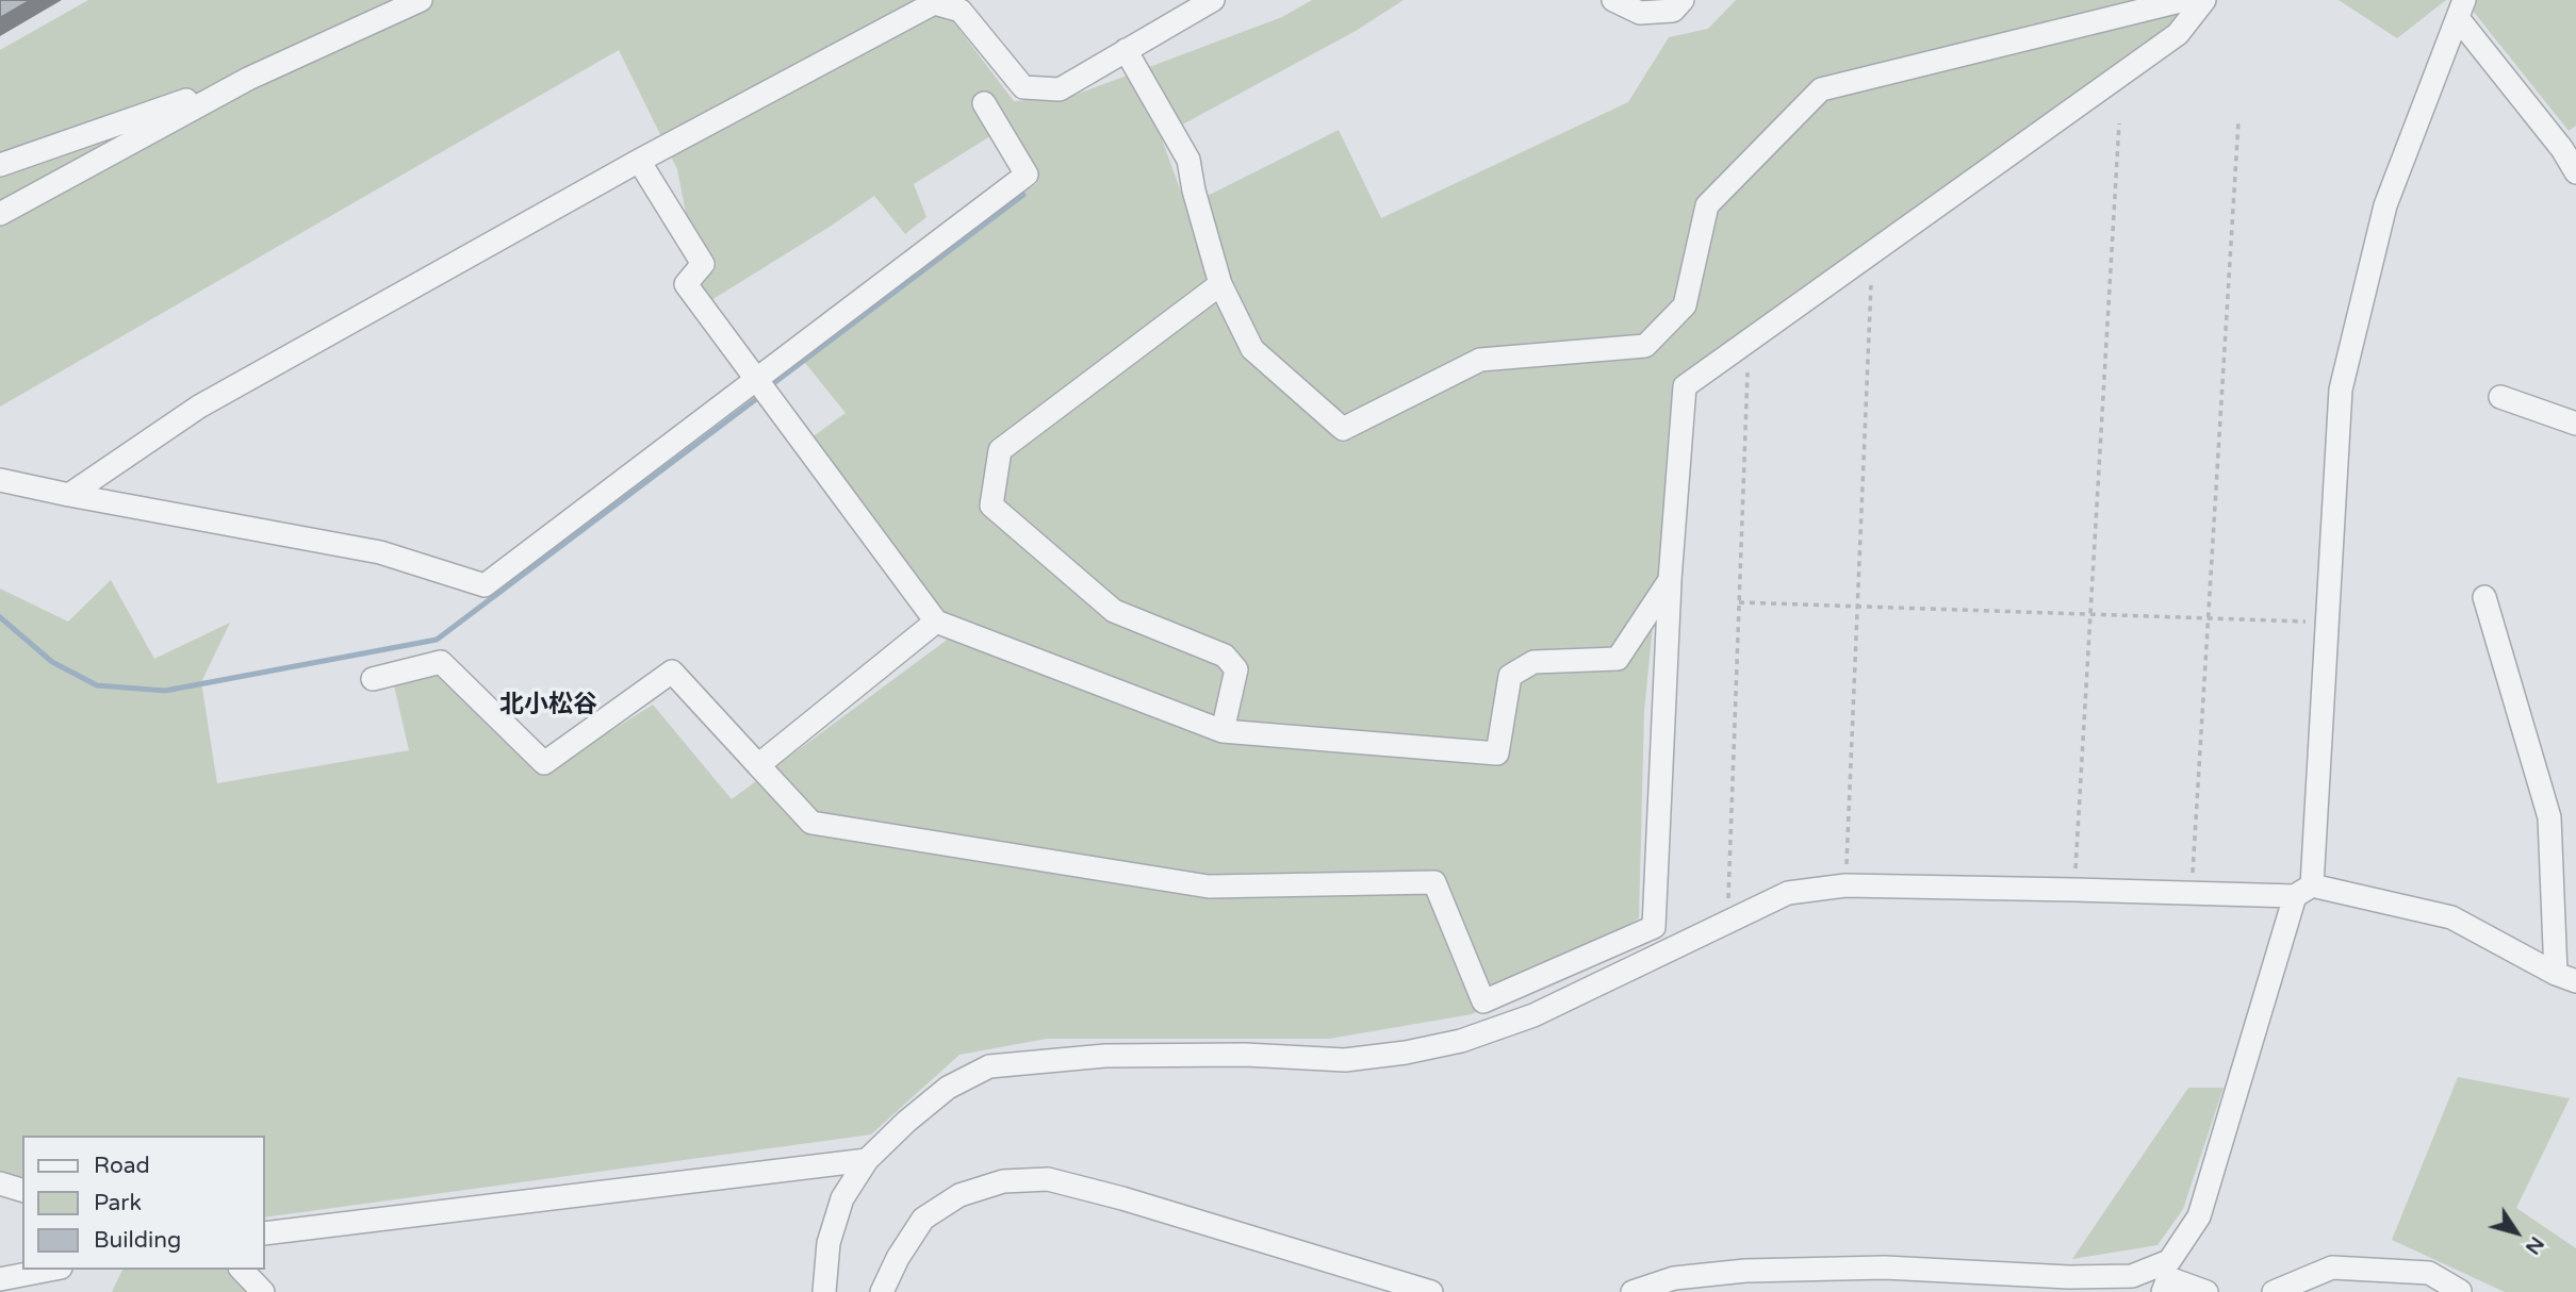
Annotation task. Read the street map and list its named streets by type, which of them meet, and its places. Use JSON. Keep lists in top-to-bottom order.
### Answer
{
  "districts": ["北小松谷"],
  "legend": ["Road", "Park", "Building"],
  "north": "bottom right"
}
